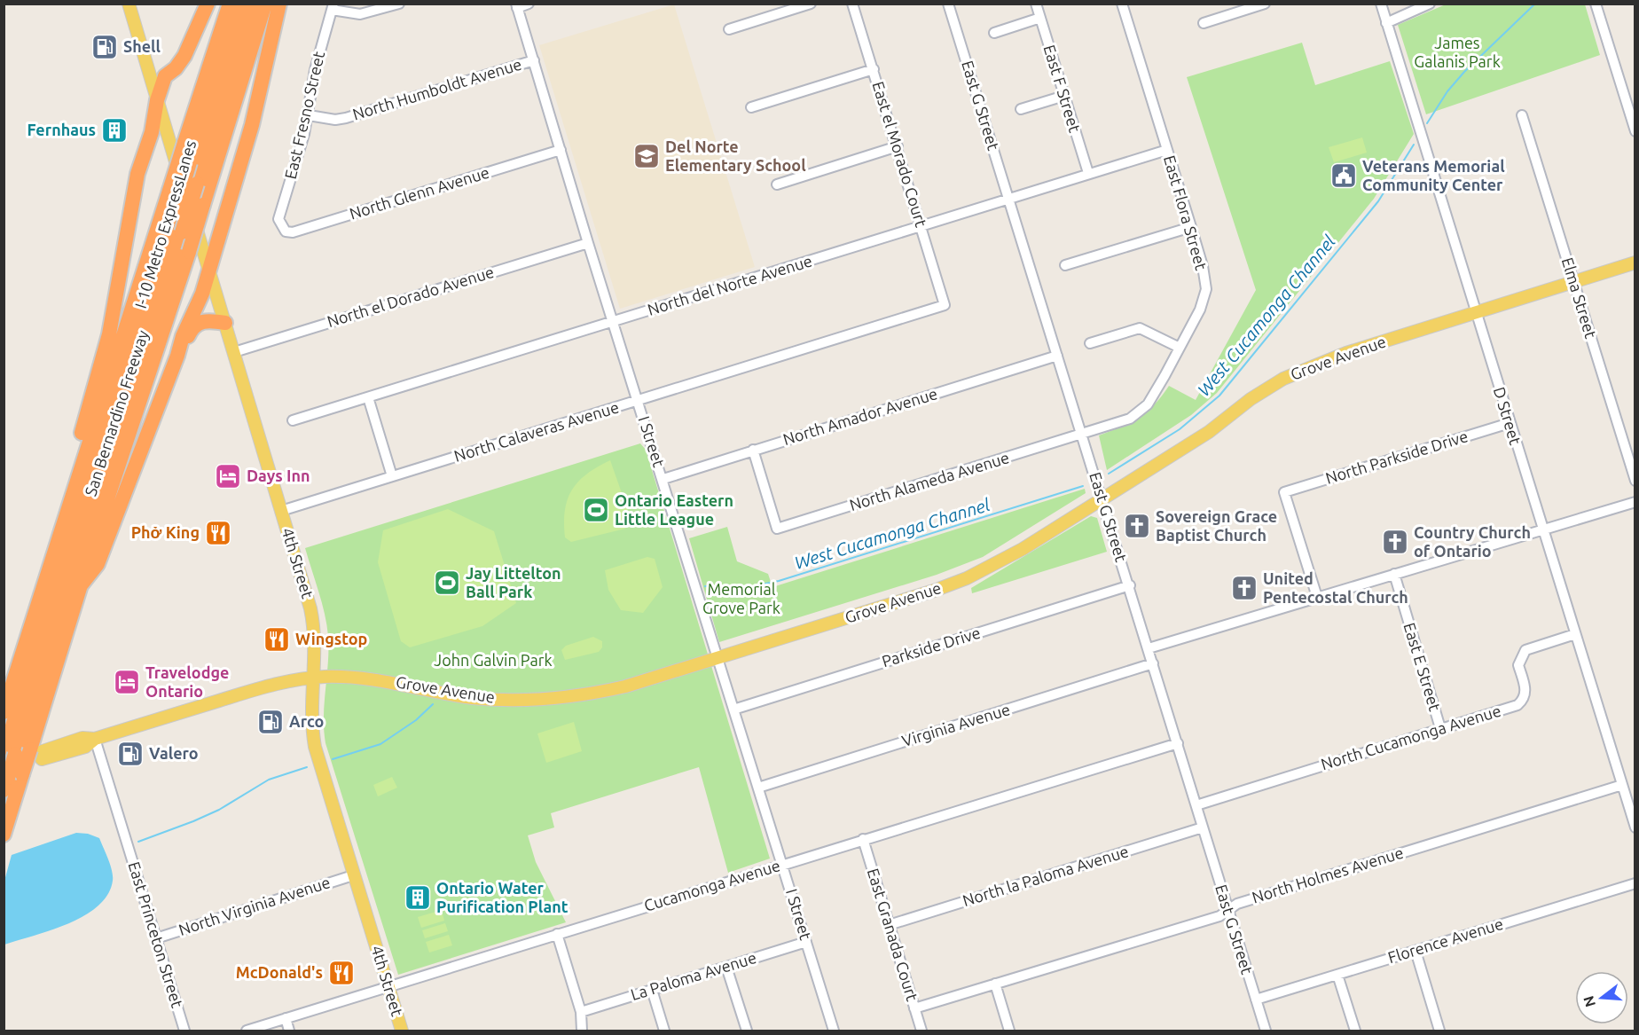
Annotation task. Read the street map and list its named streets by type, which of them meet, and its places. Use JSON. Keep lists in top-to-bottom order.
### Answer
{
  "streets": {
    "highway": ["I-10 Metro ExpressLanes", "San Bernardino Freeway"],
    "main road": ["Grove Avenue", "4th Street"],
    "street": [
      "East F Street",
      "North Humboldt Avenue",
      "East G Street",
      "East Fresno Street",
      "East el Morado Court",
      "North Glenn Avenue",
      "East Flora Street",
      "North del Norte Avenue",
      "North el Dorado Avenue",
      "Elma Street",
      "D Street",
      "North Amador Avenue",
      "North Calaveras Avenue",
      "I Street",
      "North Parkside Drive",
      "North Alameda Avenue",
      "Parkside Drive",
      "East E Street",
      "Virginia Avenue",
      "North Cucamonga Avenue",
      "North Holmes Avenue",
      "North la Paloma Avenue",
      "Cucamonga Avenue",
      "North Virginia Avenue",
      "East Princeton Street",
      "East Granada Court",
      "Florence Avenue",
      "La Paloma Avenue"
    ]
  },
  "crossings": [
    ["East F Street", "North del Norte Avenue"],
    ["North Humboldt Avenue", "East Fresno Street"],
    ["North Humboldt Avenue", "I Street"],
    ["East G Street", "East Flora Street"],
    ["East G Street", "North del Norte Avenue"],
    ["East G Street", "Grove Avenue"],
    ["East G Street", "North Amador Avenue"],
    ["East G Street", "North Alameda Avenue"],
    ["East G Street", "Parkside Drive"],
    ["East G Street", "Virginia Avenue"],
    ["East G Street", "North Cucamonga Avenue"],
    ["East G Street", "North Holmes Avenue"],
    ["East G Street", "North la Paloma Avenue"],
    ["East G Street", "Cucamonga Avenue"],
    ["East G Street", "Florence Avenue"],
    ["East Fresno Street", "North Glenn Avenue"],
    ["East el Morado Court", "North del Norte Avenue"],
    ["East el Morado Court", "North Calaveras Avenue"],
    ["North Glenn Avenue", "I Street"],
    ["East Flora Street", "North del Norte Avenue"],
    ["East Flora Street", "North Alameda Avenue"],
    ["I-10 Metro ExpressLanes", "San Bernardino Freeway"],
    ["North del Norte Avenue", "I Street"],
    ["North el Dorado Avenue", "I Street"],
    ["North el Dorado Avenue", "4th Street"],
    ["Elma Street", "Grove Avenue"],
    ["Grove Avenue", "San Bernardino Freeway"],
    ["Grove Avenue", "D Street"],
    ["Grove Avenue", "I Street"],
    ["Grove Avenue", "4th Street"],
    ["Grove Avenue", "East Princeton Street"],
    ["D Street", "North Parkside Drive"],
    ["D Street", "North Cucamonga Avenue"],
    ["D Street", "North Holmes Avenue"],
    ["North Amador Avenue", "I Street"],
    ["North Amador Avenue", "North Alameda Avenue"],
    ["North Calaveras Avenue", "I Street"],
    ["North Calaveras Avenue", "4th Street"],
    ["I Street", "Parkside Drive"],
    ["I Street", "Virginia Avenue"],
    ["I Street", "Cucamonga Avenue"],
    ["I Street", "La Paloma Avenue"],
    ["4th Street", "Cucamonga Avenue"],
    ["4th Street", "North Virginia Avenue"],
    ["East E Street", "North Cucamonga Avenue"],
    ["North Holmes Avenue", "East Granada Court"],
    ["North la Paloma Avenue", "East Granada Court"],
    ["Cucamonga Avenue", "East Granada Court"],
    ["North Virginia Avenue", "East Princeton Street"]
  ],
  "water": ["West Cucamonga Channel"],
  "parks": ["James Galanis Park", "Memorial Grove Park", "John Galvin Park"],
  "places": {
    "fuel station": ["Shell", "Arco", "Valero"],
    "building": ["Fernhaus", "Ontario Water Purification Plant"],
    "school or university": ["Del Norte Elementary School"],
    "public building": ["Veterans Memorial Community Center"],
    "hotel": ["Days Inn", "Travelodge Ontario"],
    "sports": ["Ontario Eastern Little League", "Jay Littelton Ball Park"],
    "church": ["Sovereign Grace Baptist Church", "Country Church of Ontario", "United Pentecostal Church"],
    "restaurant": ["Phở King", "Wingstop", "McDonald's"]
  },
  "north": "left"
}
